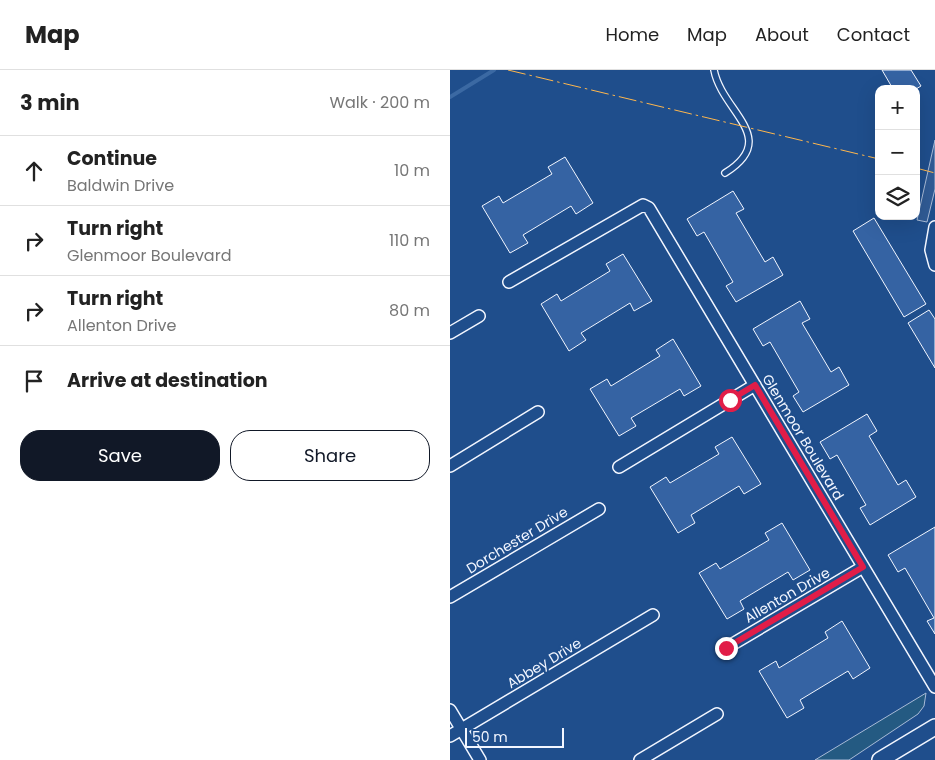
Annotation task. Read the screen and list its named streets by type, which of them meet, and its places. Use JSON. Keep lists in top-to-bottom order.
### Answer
{
  "streets": {
    "street": [
      "Glenmoor Boulevard",
      "Dorchester Drive",
      "Allenton Drive",
      "Abbey Drive"
    ]
  },
  "crossings": [
    ["Glenmoor Boulevard", "Allenton Drive"]
  ],
  "scale_bar": "50 m",
  "page": {
    "header": "Map",
    "nav": [
      "Home",
      "Map",
      "About",
      "Contact"
    ],
    "heading": ["3 min", "Walk · 200 m"],
    "map_buttons": ["+", "−"],
    "list": [
      ["Continue", "Baldwin Drive", "10 m"],
      ["Turn right", "Glenmoor Boulevard", "110 m"],
      ["Turn right", "Allenton Drive", "80 m"],
      "Arrive at destination"
    ],
    "buttons": ["Save", "Share"],
    "scale": "50 m"
  }
}
